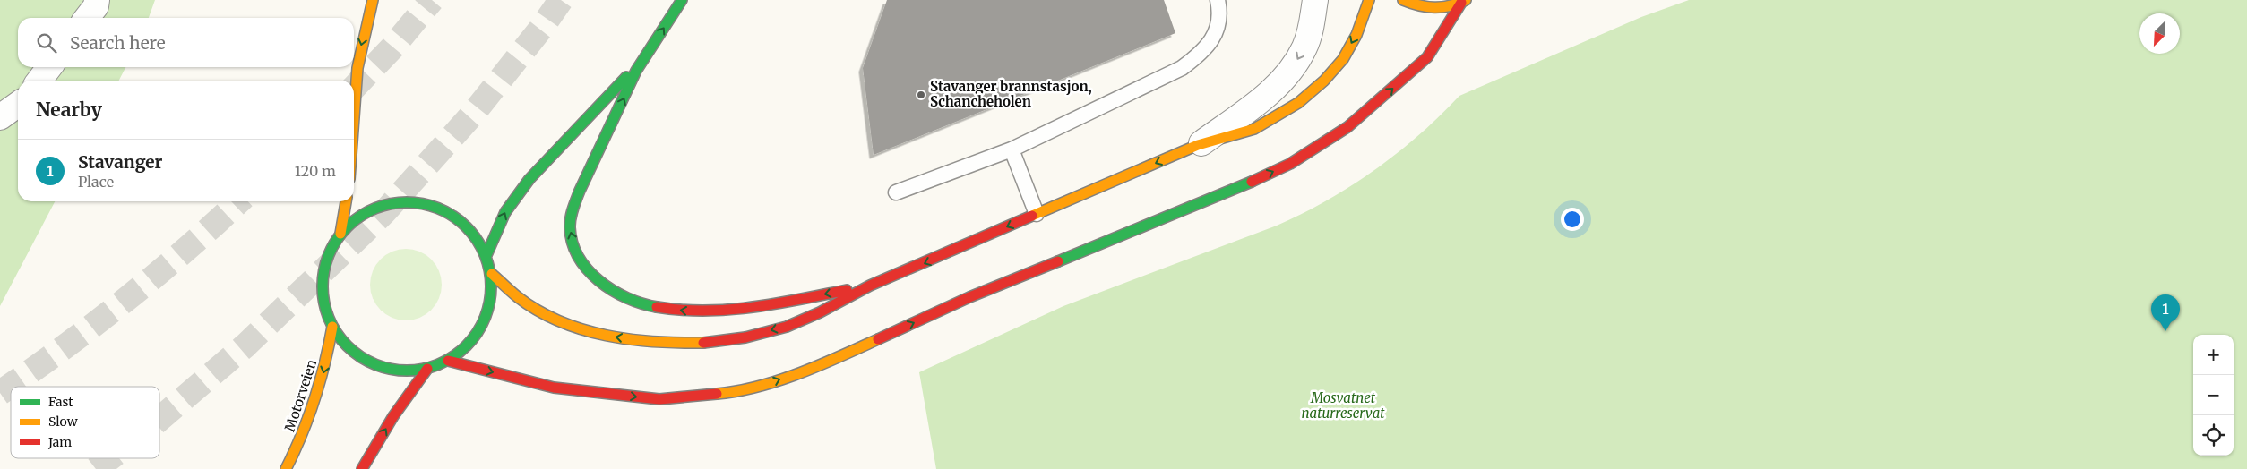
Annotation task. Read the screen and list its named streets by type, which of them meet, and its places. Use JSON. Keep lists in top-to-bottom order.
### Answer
{
  "streets": {
    "main road": ["Motorveien"]
  },
  "parks": ["Mosvatnet naturreservat"],
  "places": ["Stavanger brannstasjon, Schancheholen"],
  "legend": ["Fast", "Slow", "Jam"],
  "north": "bottom left",
  "page": {
    "search": "Search here",
    "heading": "Nearby",
    "list": [
      {
        "mark": "1",
        "name": "Stavanger",
        "note": "Place",
        "value": "120 m"
      }
    ],
    "pins": "1",
    "map_buttons": ["+", "−"]
  }
}
